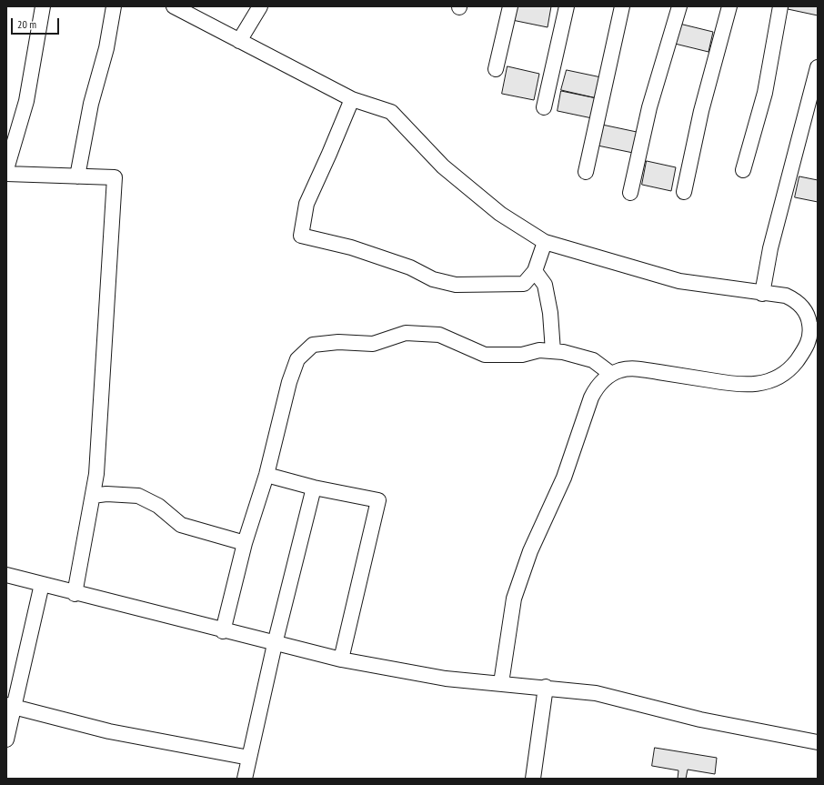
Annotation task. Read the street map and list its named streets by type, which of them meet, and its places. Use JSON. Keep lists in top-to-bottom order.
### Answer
{
  "scale_bar": "20 m"
}
